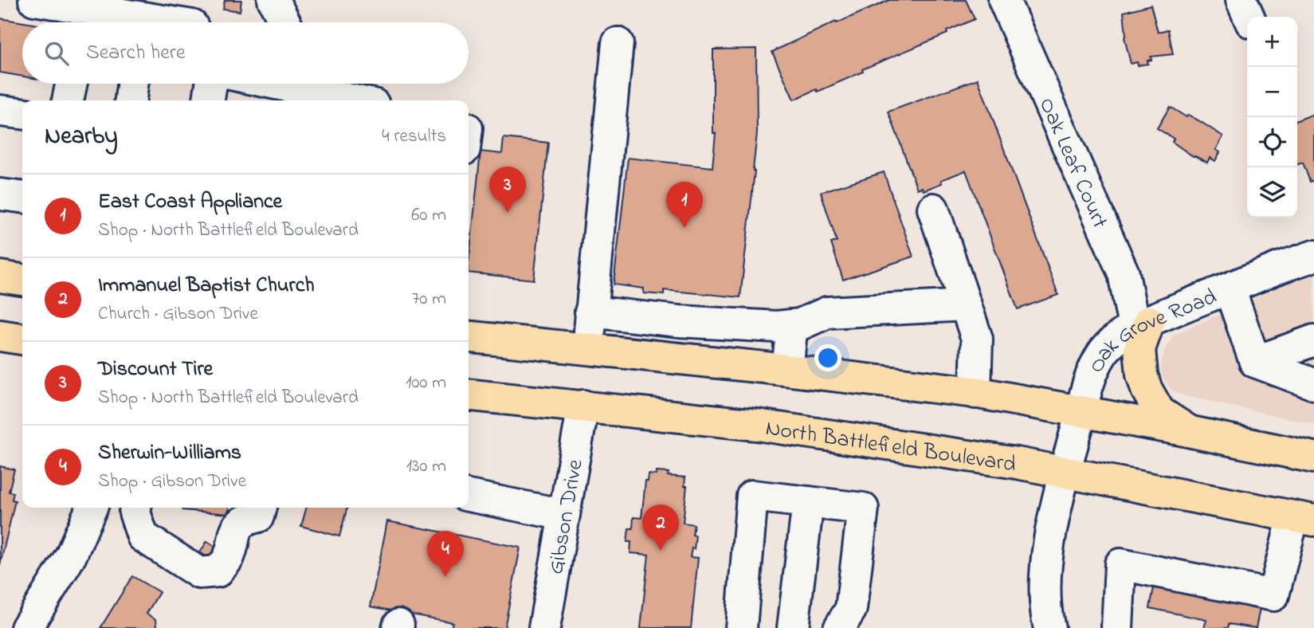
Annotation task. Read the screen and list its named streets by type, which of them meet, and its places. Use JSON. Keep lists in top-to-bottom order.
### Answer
{
  "streets": {
    "main road": ["North Battlefield Boulevard"],
    "street": ["Oak Leaf Court", "Oak Grove Road", "Gibson Drive"]
  },
  "crossings": [
    ["Oak Leaf Court", "Oak Grove Road"],
    ["Oak Grove Road", "North Battlefield Boulevard"],
    ["North Battlefield Boulevard", "Gibson Drive"]
  ],
  "page": {
    "map_buttons": ["+", "−"],
    "search": "Search here",
    "heading": ["Nearby", "4 results"],
    "pins": [
      "3",
      "1",
      "2",
      "4"
    ],
    "list": [
      {
        "mark": "1",
        "name": "East Coast Appliance",
        "note": "Shop · North Battlefield Boulevard",
        "value": "60 m"
      },
      {
        "mark": "2",
        "name": "Immanuel Baptist Church",
        "note": "Church · Gibson Drive",
        "value": "70 m"
      },
      {
        "mark": "3",
        "name": "Discount Tire",
        "note": "Shop · North Battlefield Boulevard",
        "value": "100 m"
      },
      {
        "mark": "4",
        "name": "Sherwin-Williams",
        "note": "Shop · Gibson Drive",
        "value": "130 m"
      }
    ]
  }
}
